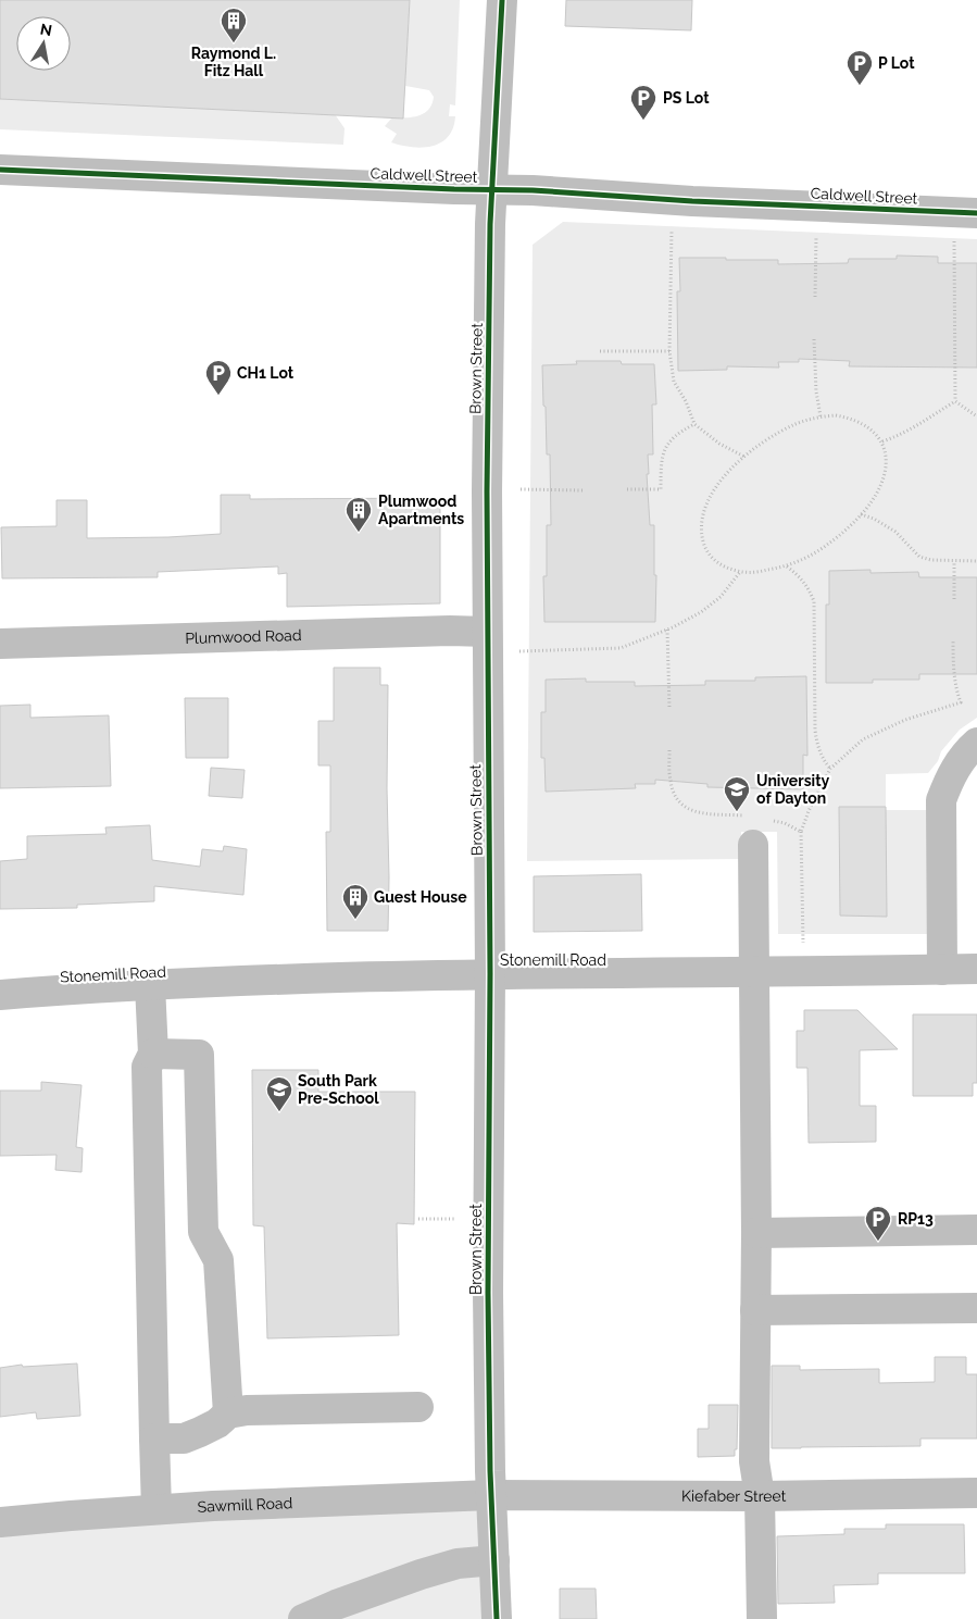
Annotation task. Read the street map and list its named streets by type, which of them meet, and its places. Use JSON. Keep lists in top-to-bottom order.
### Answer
{
  "streets": {
    "street": [
      "Caldwell Street",
      "Brown Street",
      "Plumwood Road",
      "Stonemill Road",
      "Kiefaber Street",
      "Sawmill Road"
    ]
  },
  "crossings": [
    ["Caldwell Street", "Brown Street"],
    ["Brown Street", "Plumwood Road"],
    ["Brown Street", "Stonemill Road"],
    ["Brown Street", "Kiefaber Street"],
    ["Brown Street", "Sawmill Road"],
    ["Kiefaber Street", "Sawmill Road"]
  ],
  "places": {
    "building": ["Raymond L. Fitz Hall", "Plumwood Apartments", "Guest House"],
    "parking": [
      "P Lot",
      "PS Lot",
      "CH1 Lot",
      "RP13"
    ],
    "school or university": ["University of Dayton", "South Park Pre-School"]
  },
  "north": "top"
}
